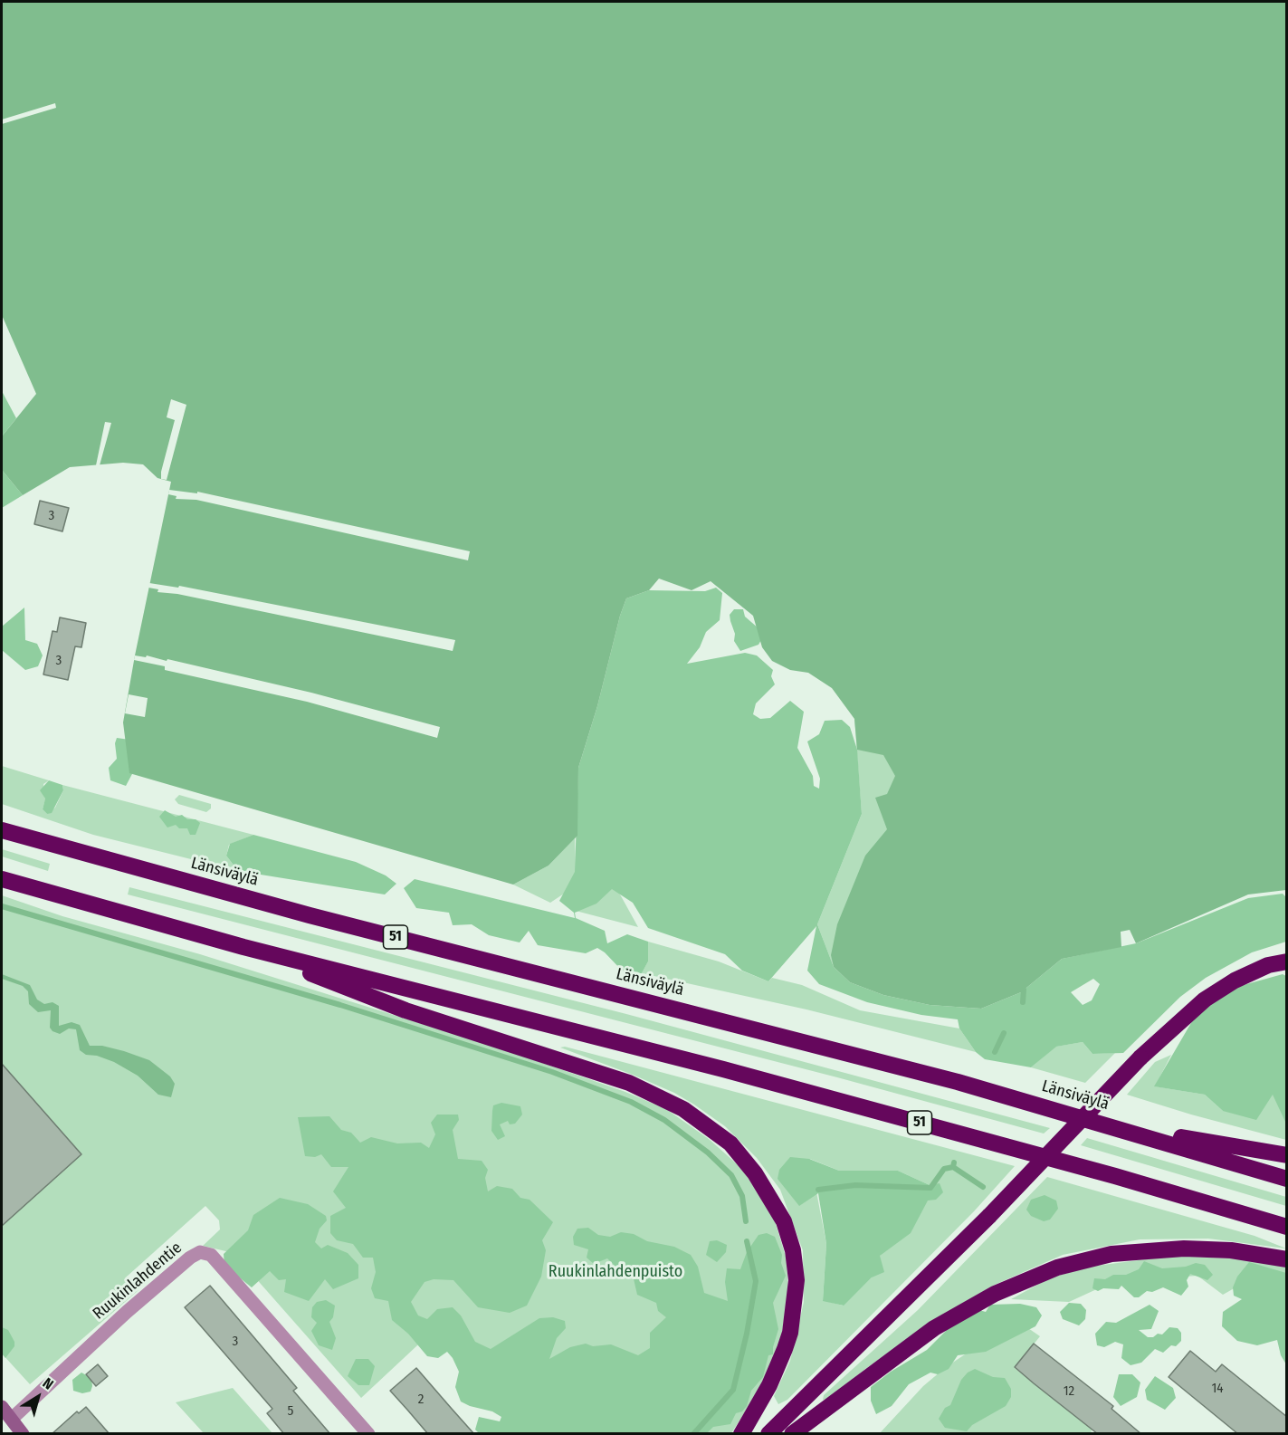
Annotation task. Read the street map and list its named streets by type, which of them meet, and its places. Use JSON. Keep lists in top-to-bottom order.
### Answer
{
  "streets": {
    "highway": ["Länsiväylä", "51"],
    "street": ["Ruukinlahdentie"]
  },
  "parks": ["Ruukinlahdenpuisto"],
  "house_numbers": [
    "3",
    "3",
    "3",
    "14",
    "12",
    "2",
    "5"
  ],
  "north": "top right"
}
